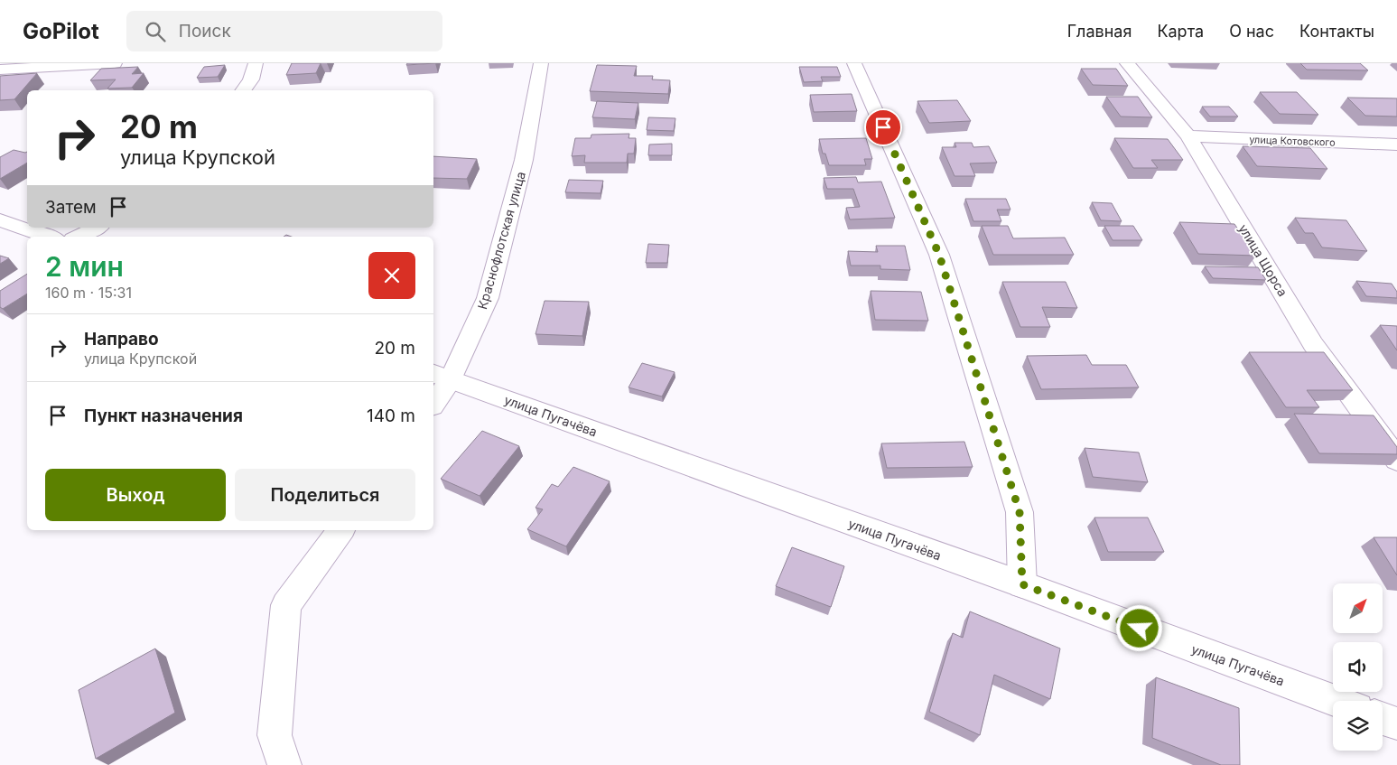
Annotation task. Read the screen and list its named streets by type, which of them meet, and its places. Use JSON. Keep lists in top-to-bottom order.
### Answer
{
  "streets": {
    "street": [
      "улица Котовского",
      "Краснофлотская улица",
      "улица Щорса",
      "улица Пугачёва"
    ]
  },
  "crossings": [
    ["улица Котовского", "улица Щорса"],
    ["Краснофлотская улица", "улица Пугачёва"]
  ],
  "north": "top right",
  "page": {
    "header": "GoPilot",
    "search": "Поиск",
    "nav": [
      "Главная",
      "Карта",
      "О нас",
      "Контакты"
    ],
    "turn": ["20 m", "улица Крупской"],
    "then": "Затем",
    "heading": ["2 мин", "160 m · 15:31"],
    "list": [
      {
        "name": "Направо",
        "note": "улица Крупской",
        "value": "20 m"
      },
      {
        "name": "Пункт назначения",
        "value": "140 m"
      }
    ],
    "buttons": ["Выход", "Поделиться"]
  }
}
